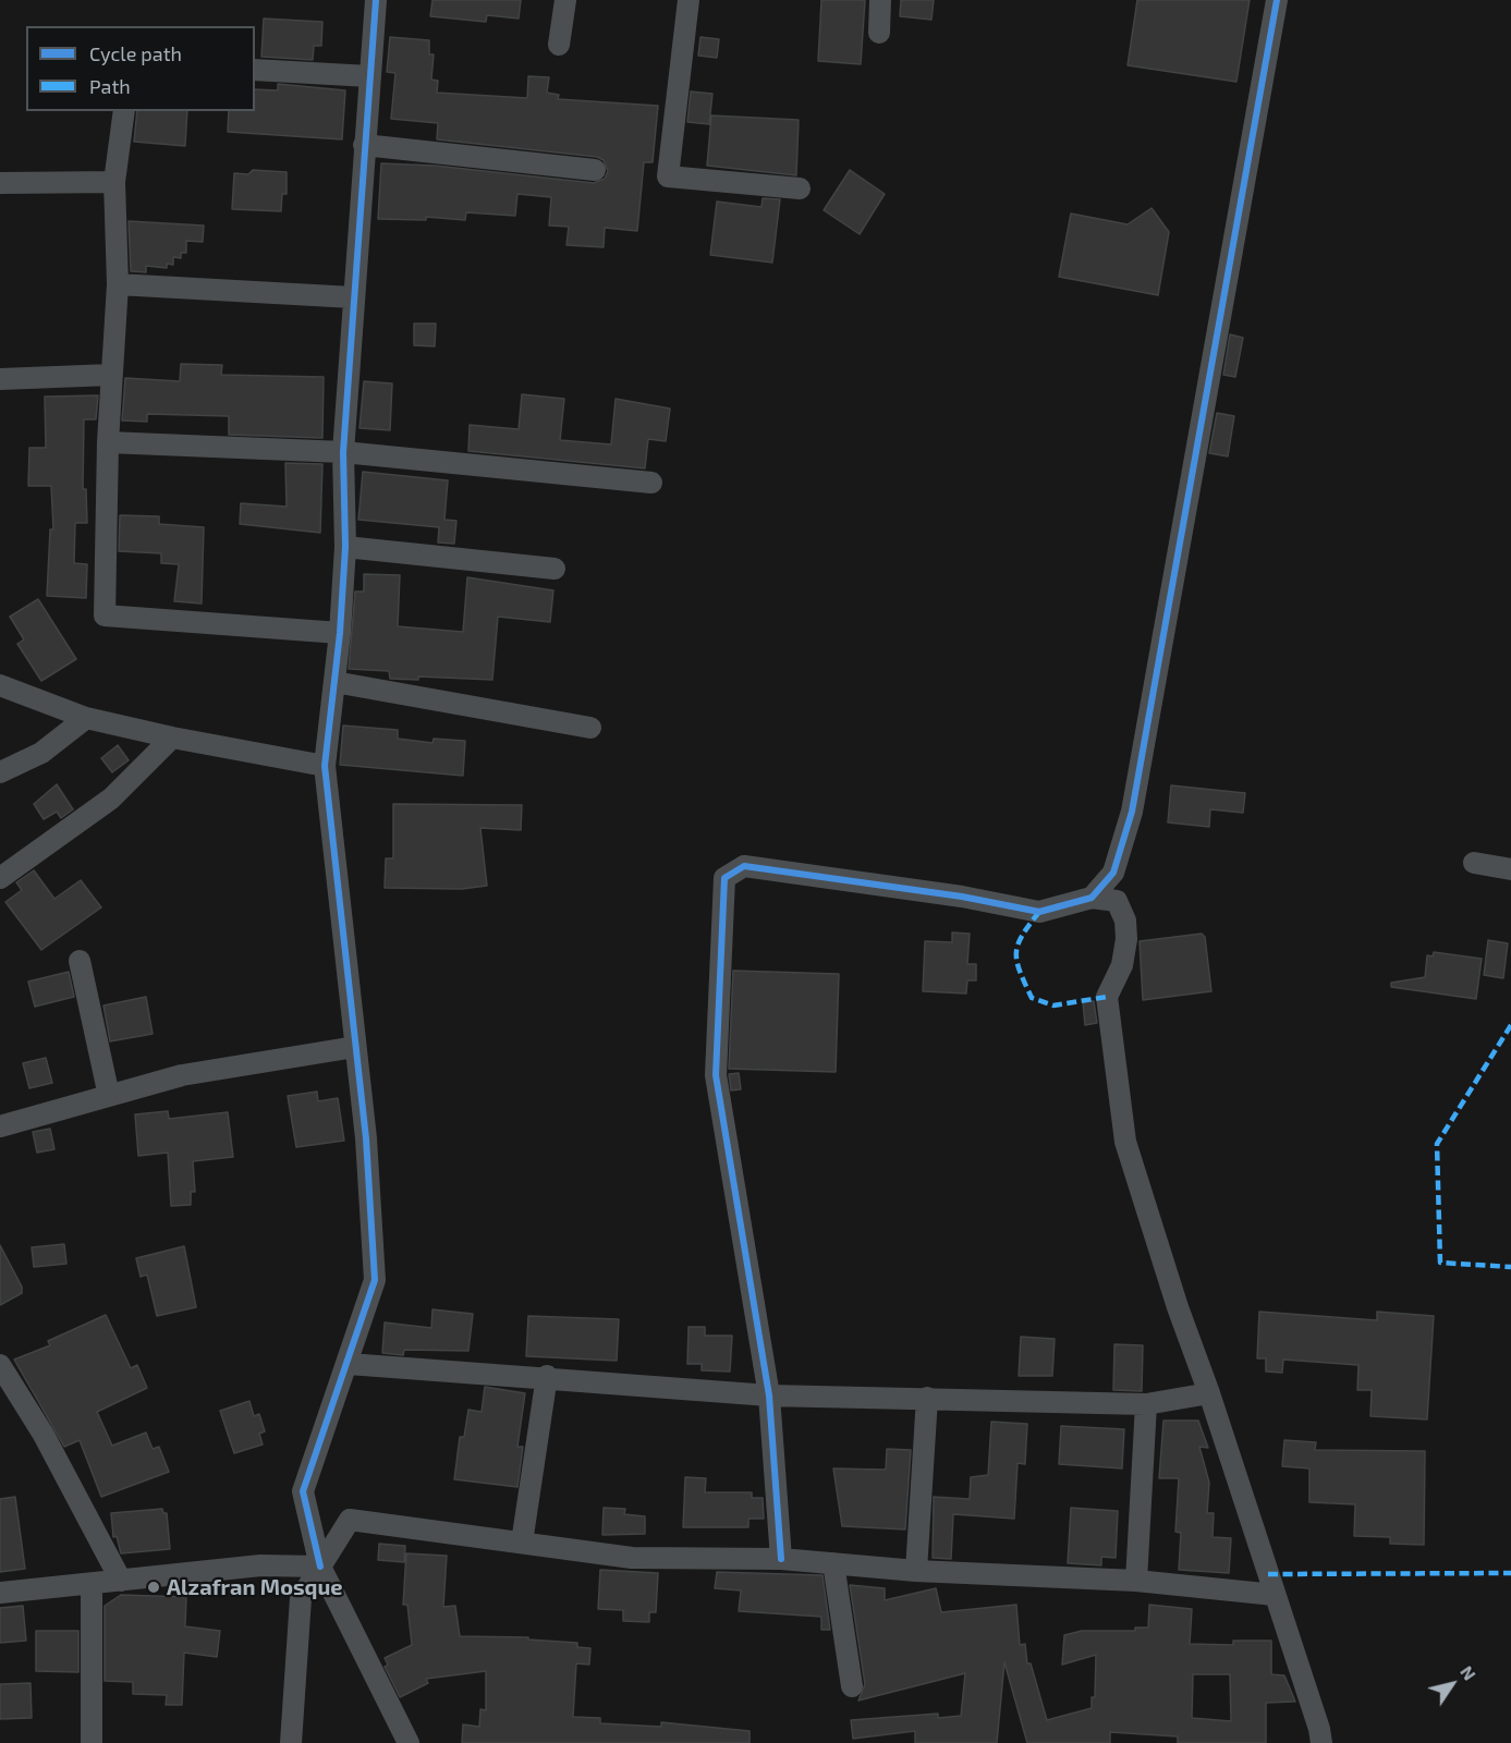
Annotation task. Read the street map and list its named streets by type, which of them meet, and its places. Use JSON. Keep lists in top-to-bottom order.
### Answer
{
  "places": ["Alzafran Mosque"],
  "legend": ["Cycle path", "Path"],
  "north": "top right"
}
